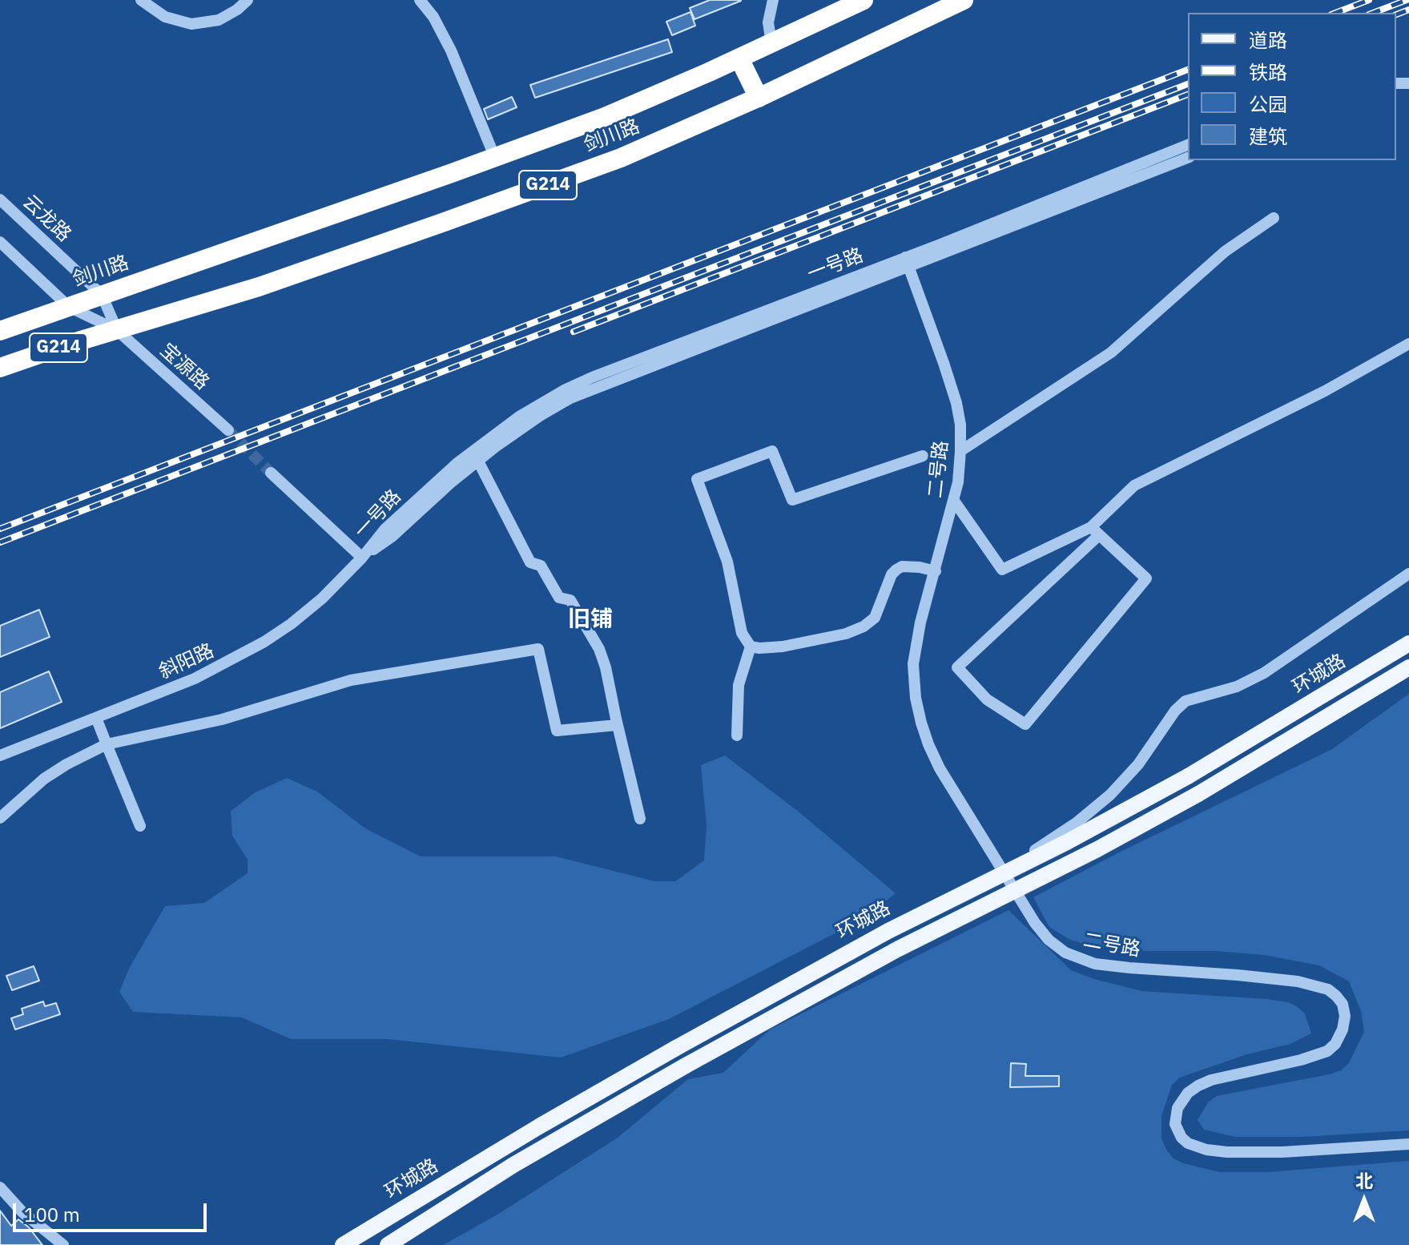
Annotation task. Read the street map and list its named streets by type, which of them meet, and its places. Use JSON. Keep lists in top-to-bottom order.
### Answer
{
  "streets": {
    "highway": ["剑川路", "G214"],
    "main road": ["环城路"],
    "street": [
      "云龙路",
      "一号路",
      "宝源路",
      "二号路",
      "斜阳路"
    ]
  },
  "crossings": [
    ["剑川路", "G214"],
    ["剑川路", "云龙路"],
    ["剑川路", "宝源路"],
    ["G214", "云龙路"],
    ["G214", "宝源路"],
    ["云龙路", "宝源路"],
    ["一号路", "二号路"],
    ["一号路", "斜阳路"]
  ],
  "districts": ["旧铺"],
  "legend": [
    "道路",
    "铁路",
    "公园",
    "建筑"
  ],
  "scale_bar": "100 m",
  "north": "top"
}
